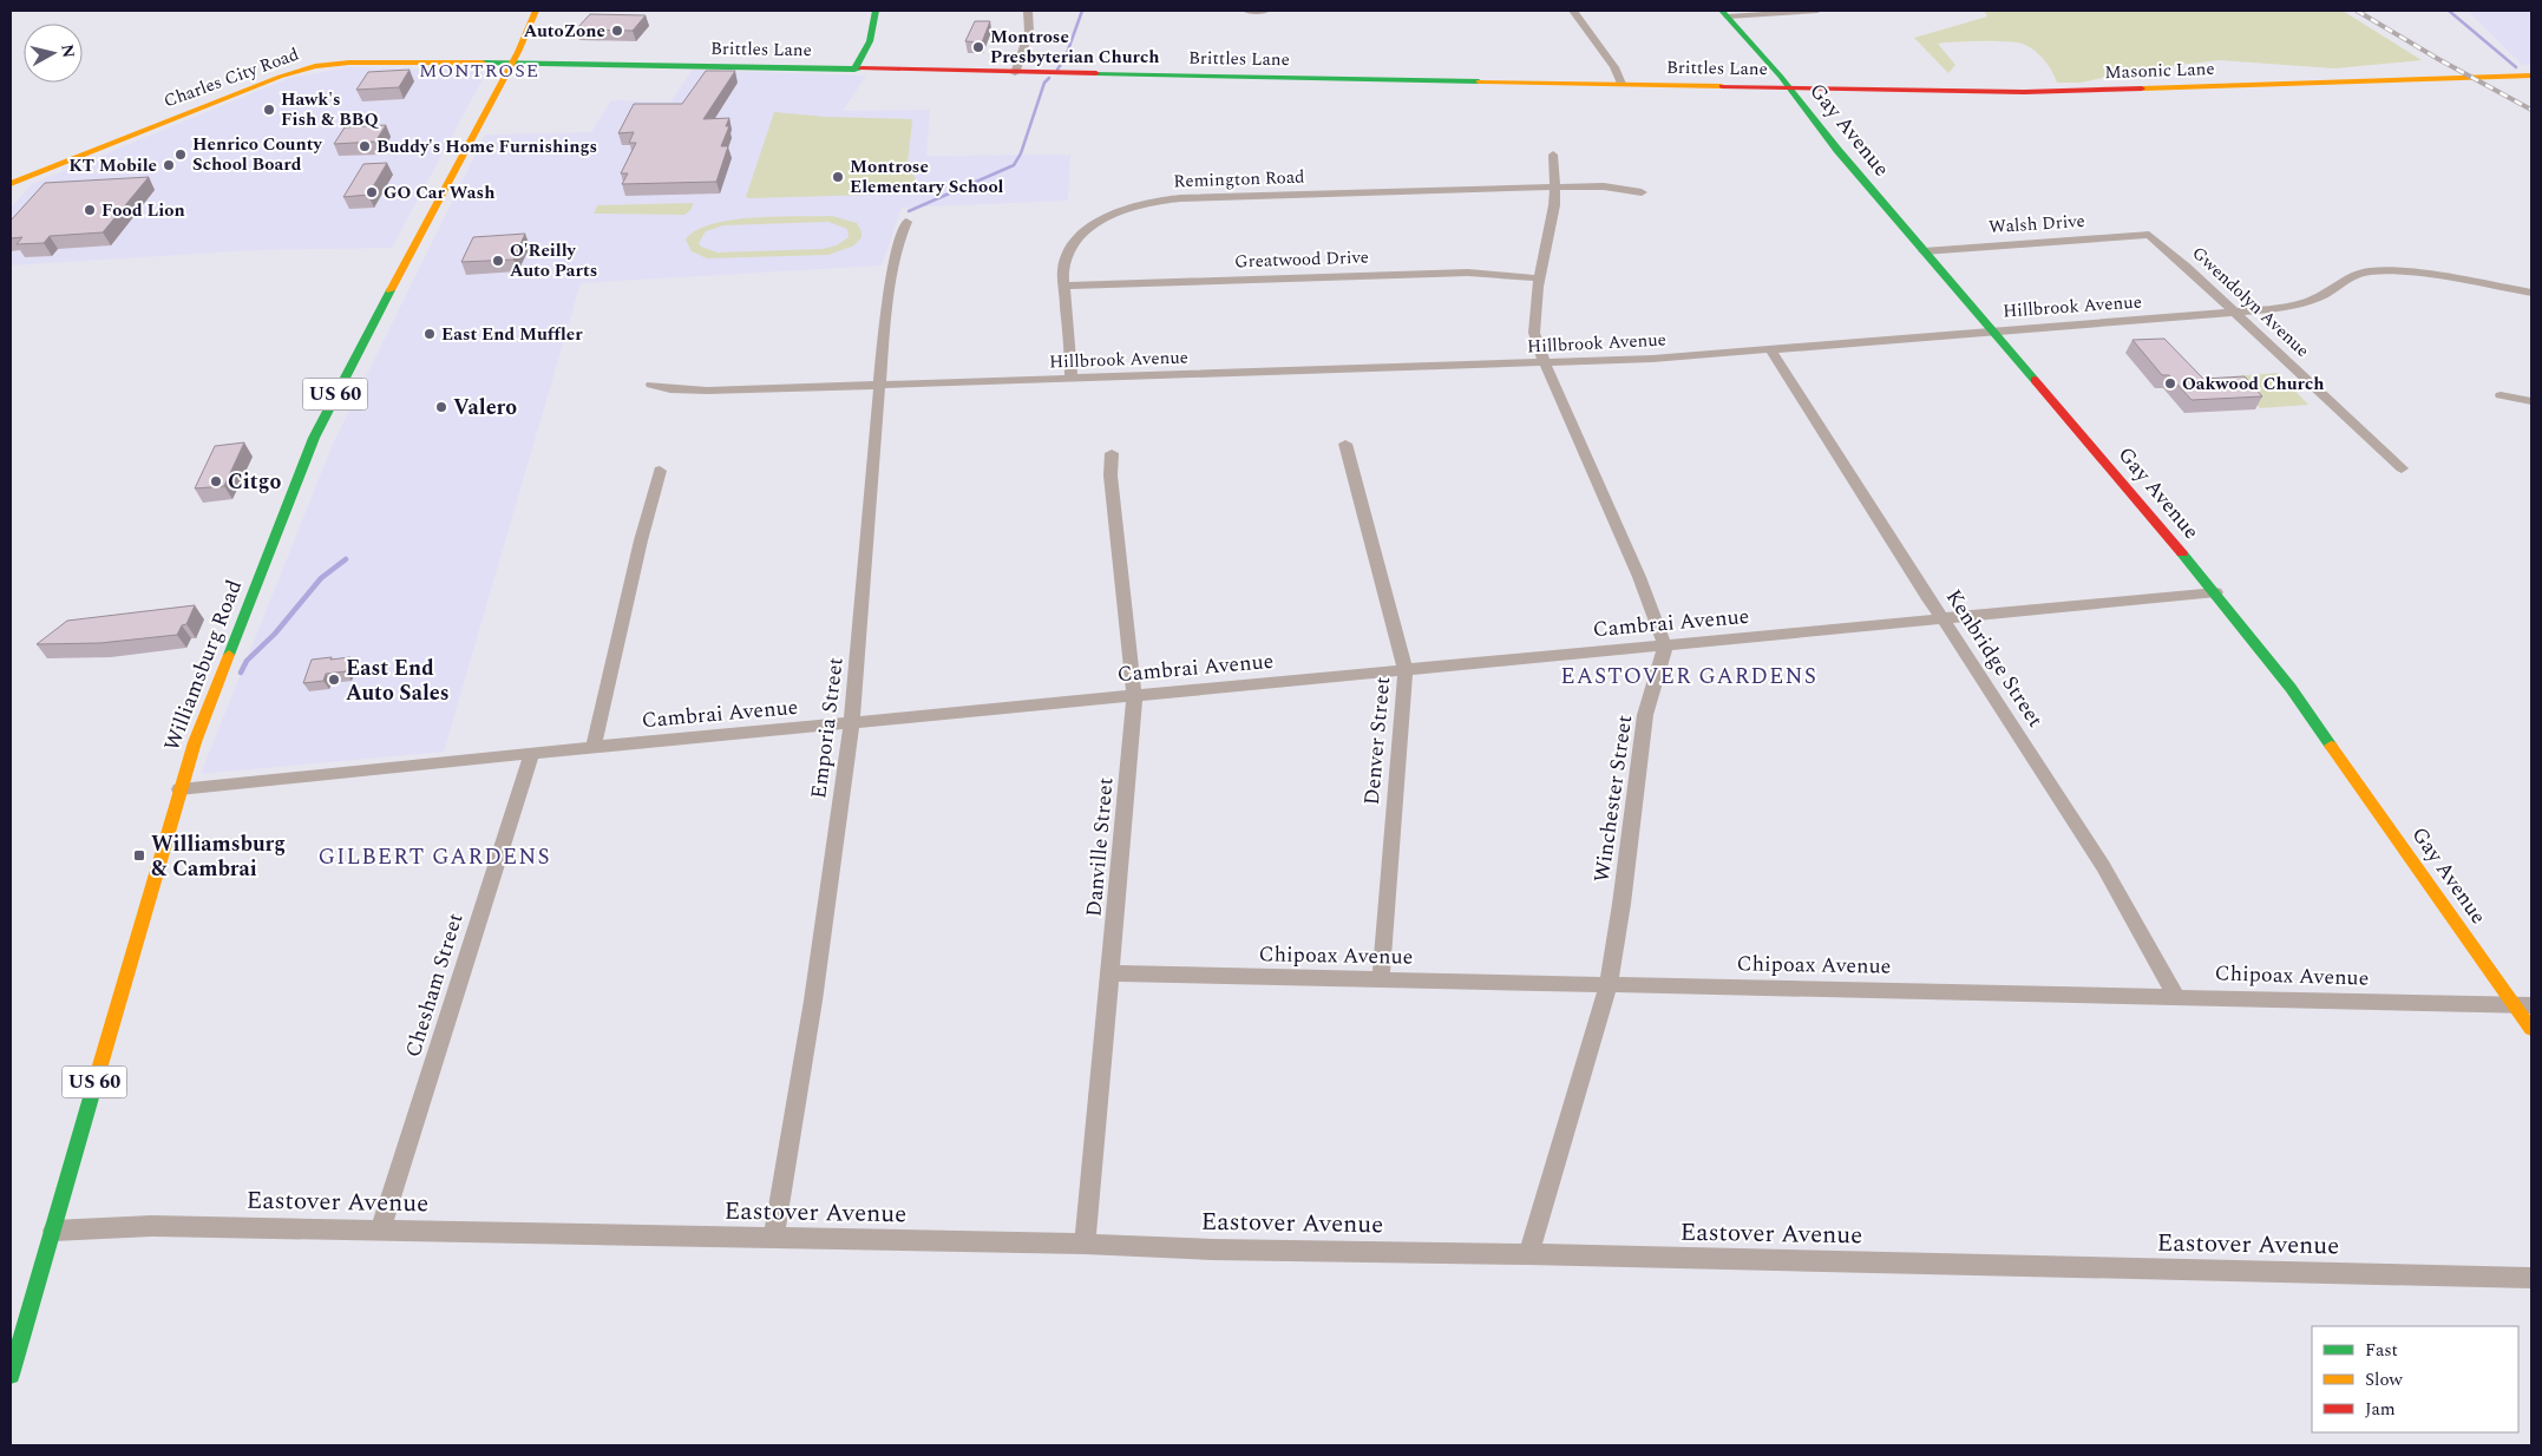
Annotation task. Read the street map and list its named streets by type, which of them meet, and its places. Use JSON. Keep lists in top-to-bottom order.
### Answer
{
  "streets": {
    "main road": [
      "Brittles Lane",
      "Masonic Lane",
      "Charles City Road",
      "Gay Avenue",
      "US 60",
      "Williamsburg Road"
    ],
    "street": [
      "Remington Road",
      "Walsh Drive",
      "Greatwood Drive",
      "Gwendolyn Avenue",
      "Hillbrook Avenue",
      "Cambrai Avenue",
      "Kenbridge Street",
      "Emporia Street",
      "Denver Street",
      "Winchester Street",
      "Danville Street",
      "Chipoax Avenue",
      "Chesham Street",
      "Eastover Avenue"
    ]
  },
  "crossings": [
    ["Brittles Lane", "Masonic Lane"],
    ["Brittles Lane", "Charles City Road"],
    ["Brittles Lane", "Gay Avenue"],
    ["Brittles Lane", "Williamsburg Road"],
    ["Masonic Lane", "Gay Avenue"],
    ["Charles City Road", "Williamsburg Road"],
    ["Gay Avenue", "Walsh Drive"],
    ["Gay Avenue", "Hillbrook Avenue"],
    ["Gay Avenue", "Cambrai Avenue"],
    ["Gay Avenue", "Chipoax Avenue"],
    ["Remington Road", "Greatwood Drive"],
    ["Remington Road", "Hillbrook Avenue"],
    ["Walsh Drive", "Gwendolyn Avenue"],
    ["Gwendolyn Avenue", "Hillbrook Avenue"],
    ["Hillbrook Avenue", "Kenbridge Street"],
    ["Hillbrook Avenue", "Emporia Street"],
    ["Cambrai Avenue", "Kenbridge Street"],
    ["Cambrai Avenue", "Williamsburg Road"],
    ["Cambrai Avenue", "Emporia Street"],
    ["Cambrai Avenue", "Denver Street"],
    ["Cambrai Avenue", "Winchester Street"],
    ["Cambrai Avenue", "Danville Street"],
    ["Cambrai Avenue", "Chesham Street"],
    ["Kenbridge Street", "Chipoax Avenue"],
    ["Williamsburg Road", "Eastover Avenue"],
    ["Emporia Street", "Eastover Avenue"],
    ["Denver Street", "Chipoax Avenue"],
    ["Winchester Street", "Chipoax Avenue"],
    ["Winchester Street", "Eastover Avenue"],
    ["Danville Street", "Chipoax Avenue"],
    ["Danville Street", "Eastover Avenue"],
    ["Chesham Street", "Eastover Avenue"]
  ],
  "districts": ["MONTROSE", "EASTOVER GARDENS", "GILBERT GARDENS"],
  "places": {
    "other": [
      "AutoZone",
      "Montrose Presbyterian Church",
      "Hawk's Fish & BBQ",
      "Buddy's Home Furnishings",
      "Henrico County School Board",
      "KT Mobile",
      "Montrose Elementary School",
      "GO Car Wash",
      "Food Lion",
      "O'Reilly Auto Parts",
      "East End Muffler",
      "Oakwood Church",
      "Valero",
      "Citgo",
      "East End Auto Sales"
    ],
    "transit": ["Williamsburg & Cambrai"]
  },
  "legend": ["Fast", "Slow", "Jam"],
  "north": "right"
}
